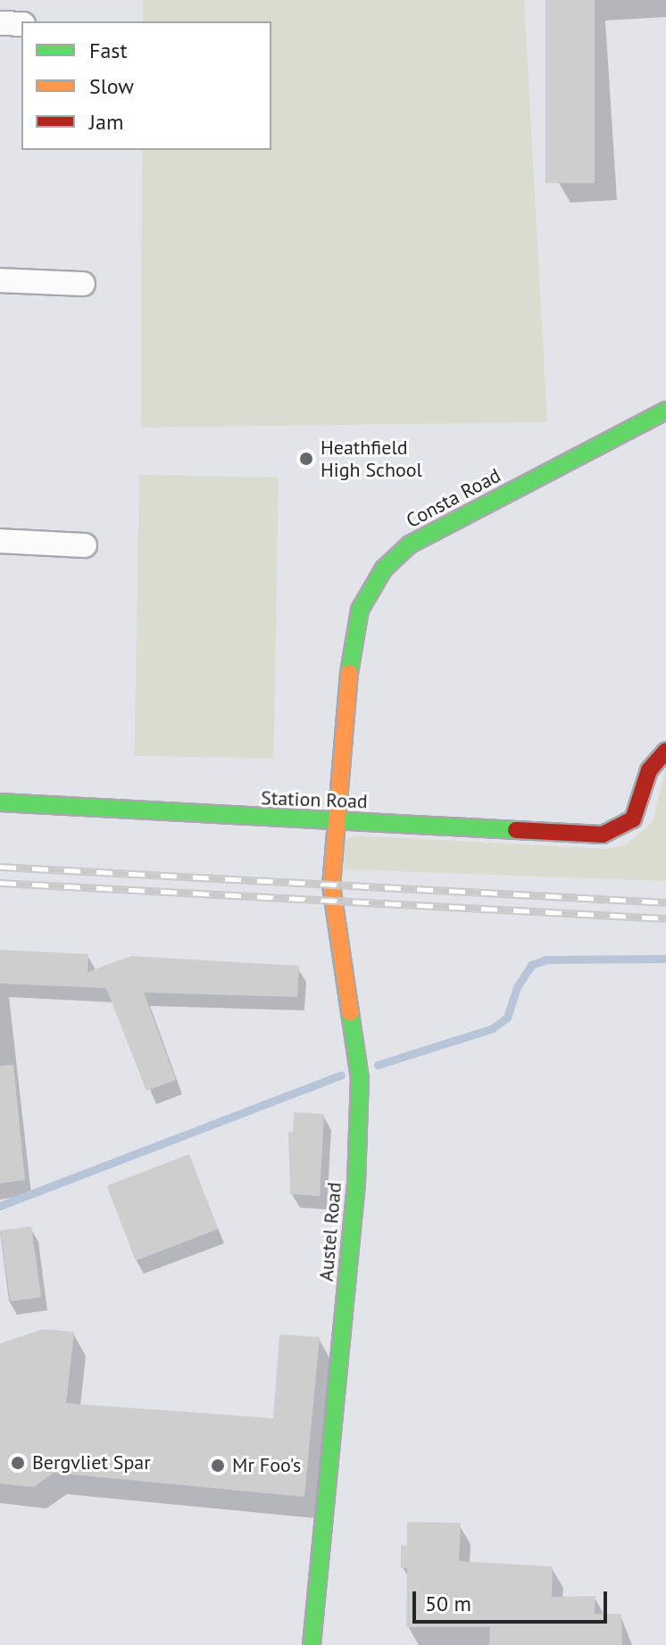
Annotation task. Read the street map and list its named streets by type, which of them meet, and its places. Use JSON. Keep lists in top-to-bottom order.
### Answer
{
  "streets": {
    "street": ["Consta Road", "Station Road", "Austel Road"]
  },
  "crossings": [
    ["Consta Road", "Station Road"],
    ["Consta Road", "Austel Road"],
    ["Station Road", "Austel Road"]
  ],
  "places": ["Heathfield High School", "Bergvliet Spar", "Mr Foo's"],
  "legend": ["Fast", "Slow", "Jam"],
  "scale_bar": "50 m"
}
